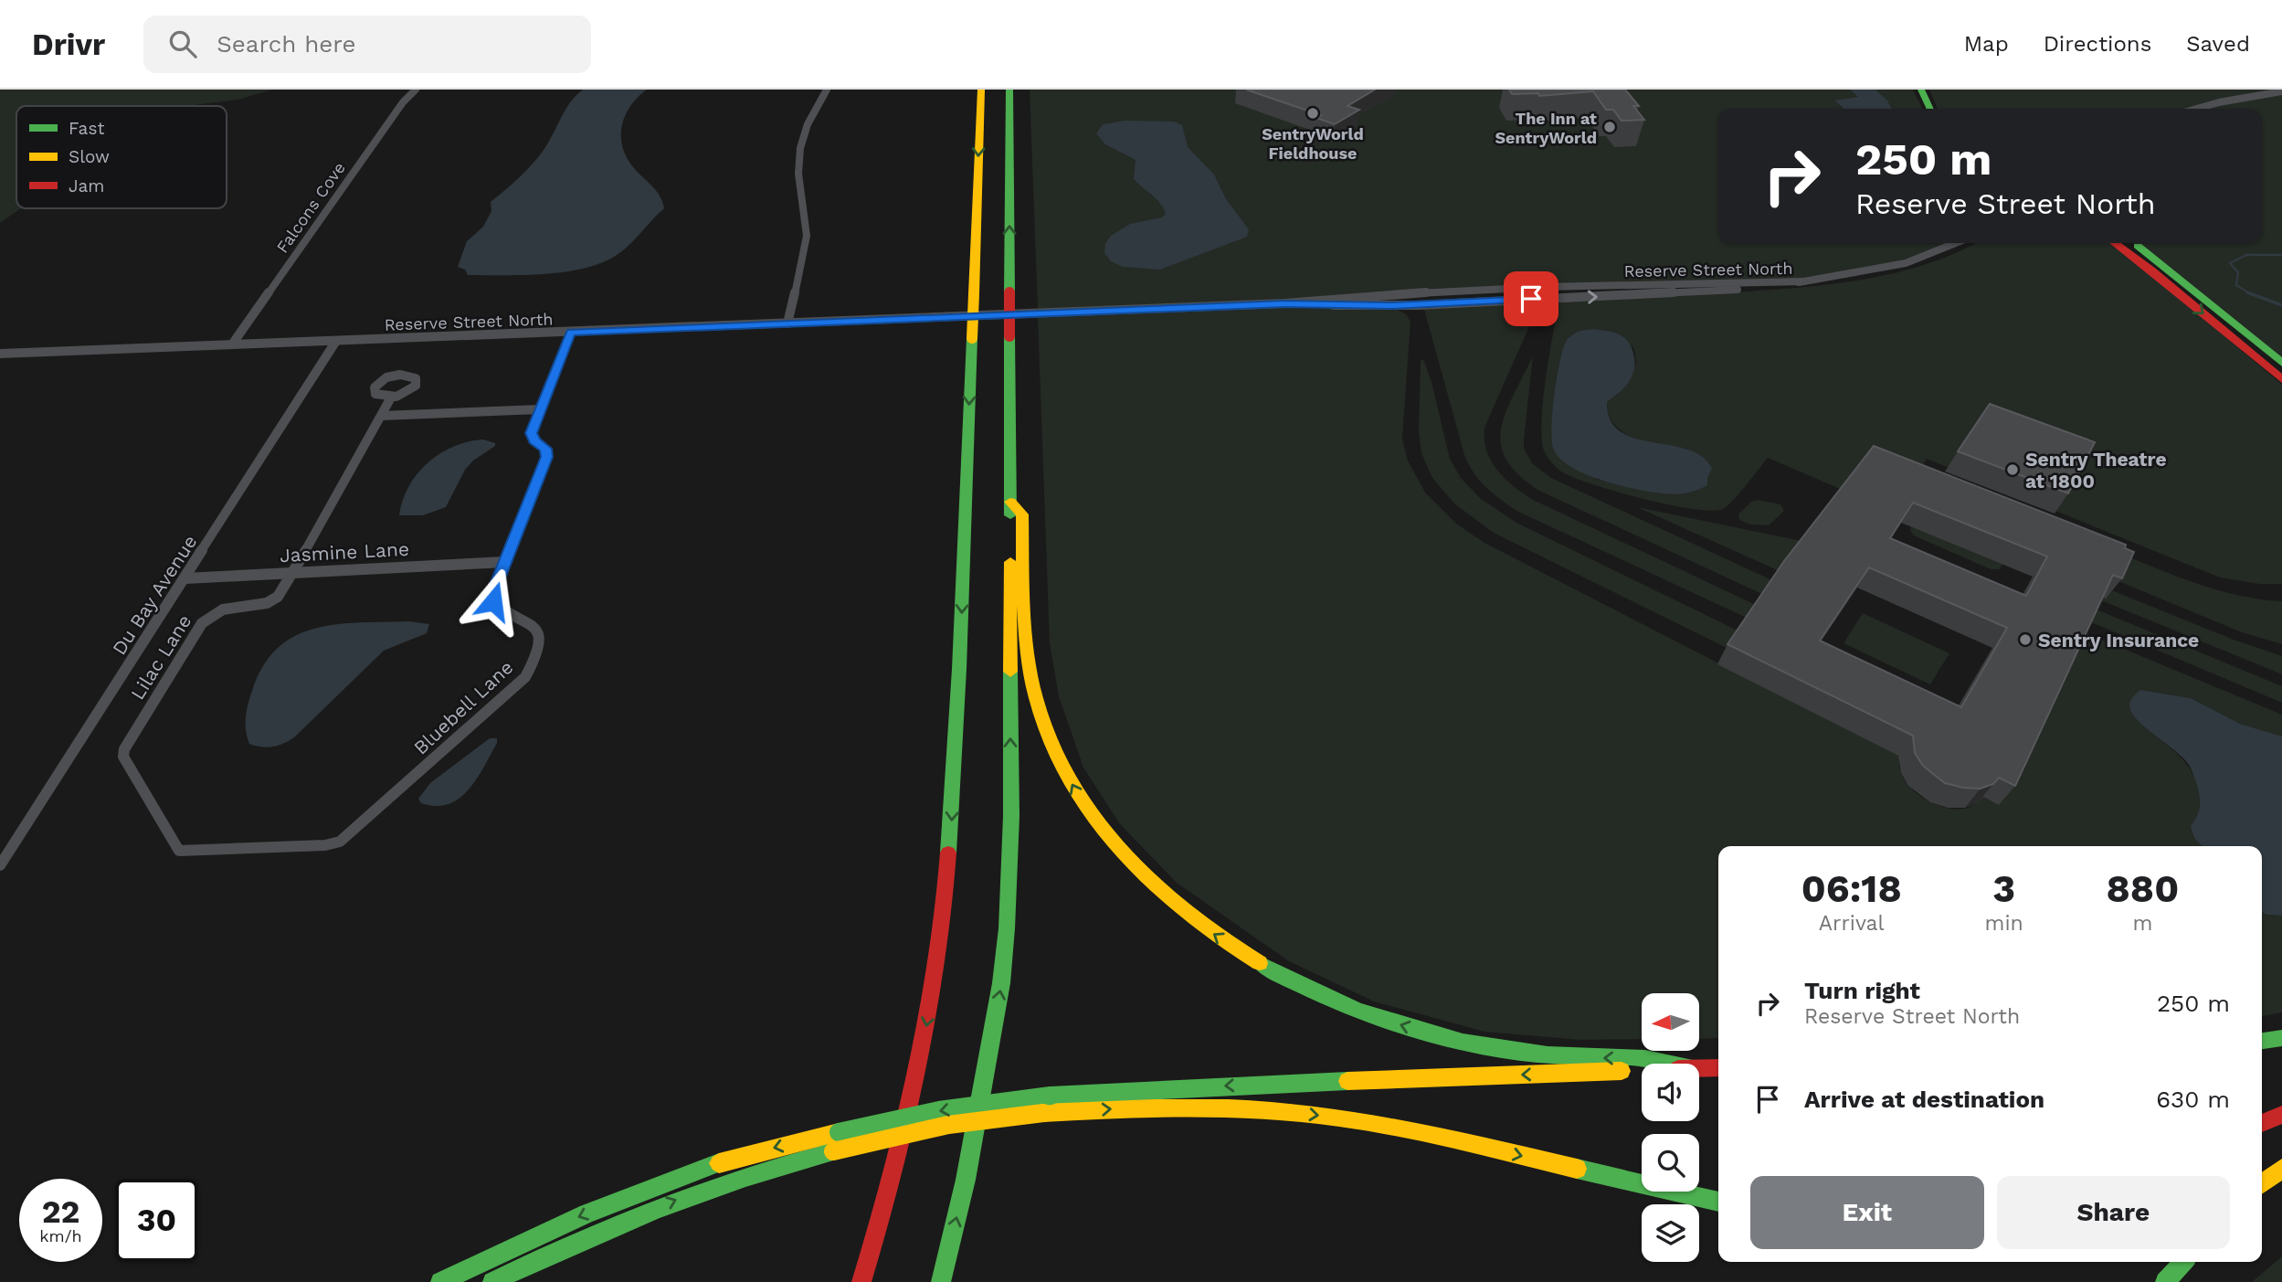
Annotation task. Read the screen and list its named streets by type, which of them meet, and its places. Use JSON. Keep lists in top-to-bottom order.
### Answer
{
  "streets": {
    "street": [
      "Falcons Cove",
      "Reserve Street North",
      "Jasmine Lane",
      "Du Bay Avenue",
      "Lilac Lane",
      "Bluebell Lane"
    ]
  },
  "crossings": [
    ["Falcons Cove", "Reserve Street North"],
    ["Reserve Street North", "Du Bay Avenue"],
    ["Reserve Street North", "Bluebell Lane"],
    ["Jasmine Lane", "Du Bay Avenue"],
    ["Jasmine Lane", "Lilac Lane"],
    ["Jasmine Lane", "Bluebell Lane"],
    ["Lilac Lane", "Bluebell Lane"]
  ],
  "places": [
    "SentryWorld Fieldhouse",
    "The Inn at SentryWorld",
    "Sentry Theatre at 1800",
    "Sentry Insurance"
  ],
  "legend": ["Fast", "Slow", "Jam"],
  "north": "left",
  "page": {
    "header": "Drivr",
    "search": "Search here",
    "nav": ["Map", "Directions", "Saved"],
    "turn": ["250 m", "Reserve Street North"],
    "eta": [
      "06:18",
      "Arrival",
      "3",
      "min",
      "880",
      "m"
    ],
    "list": [
      {
        "name": "Turn right",
        "note": "Reserve Street North",
        "value": "250 m"
      },
      {
        "name": "Arrive at destination",
        "value": "630 m"
      }
    ],
    "buttons": ["Exit", "Share"],
    "speed": "22 km/h",
    "limit": "30"
  }
}
